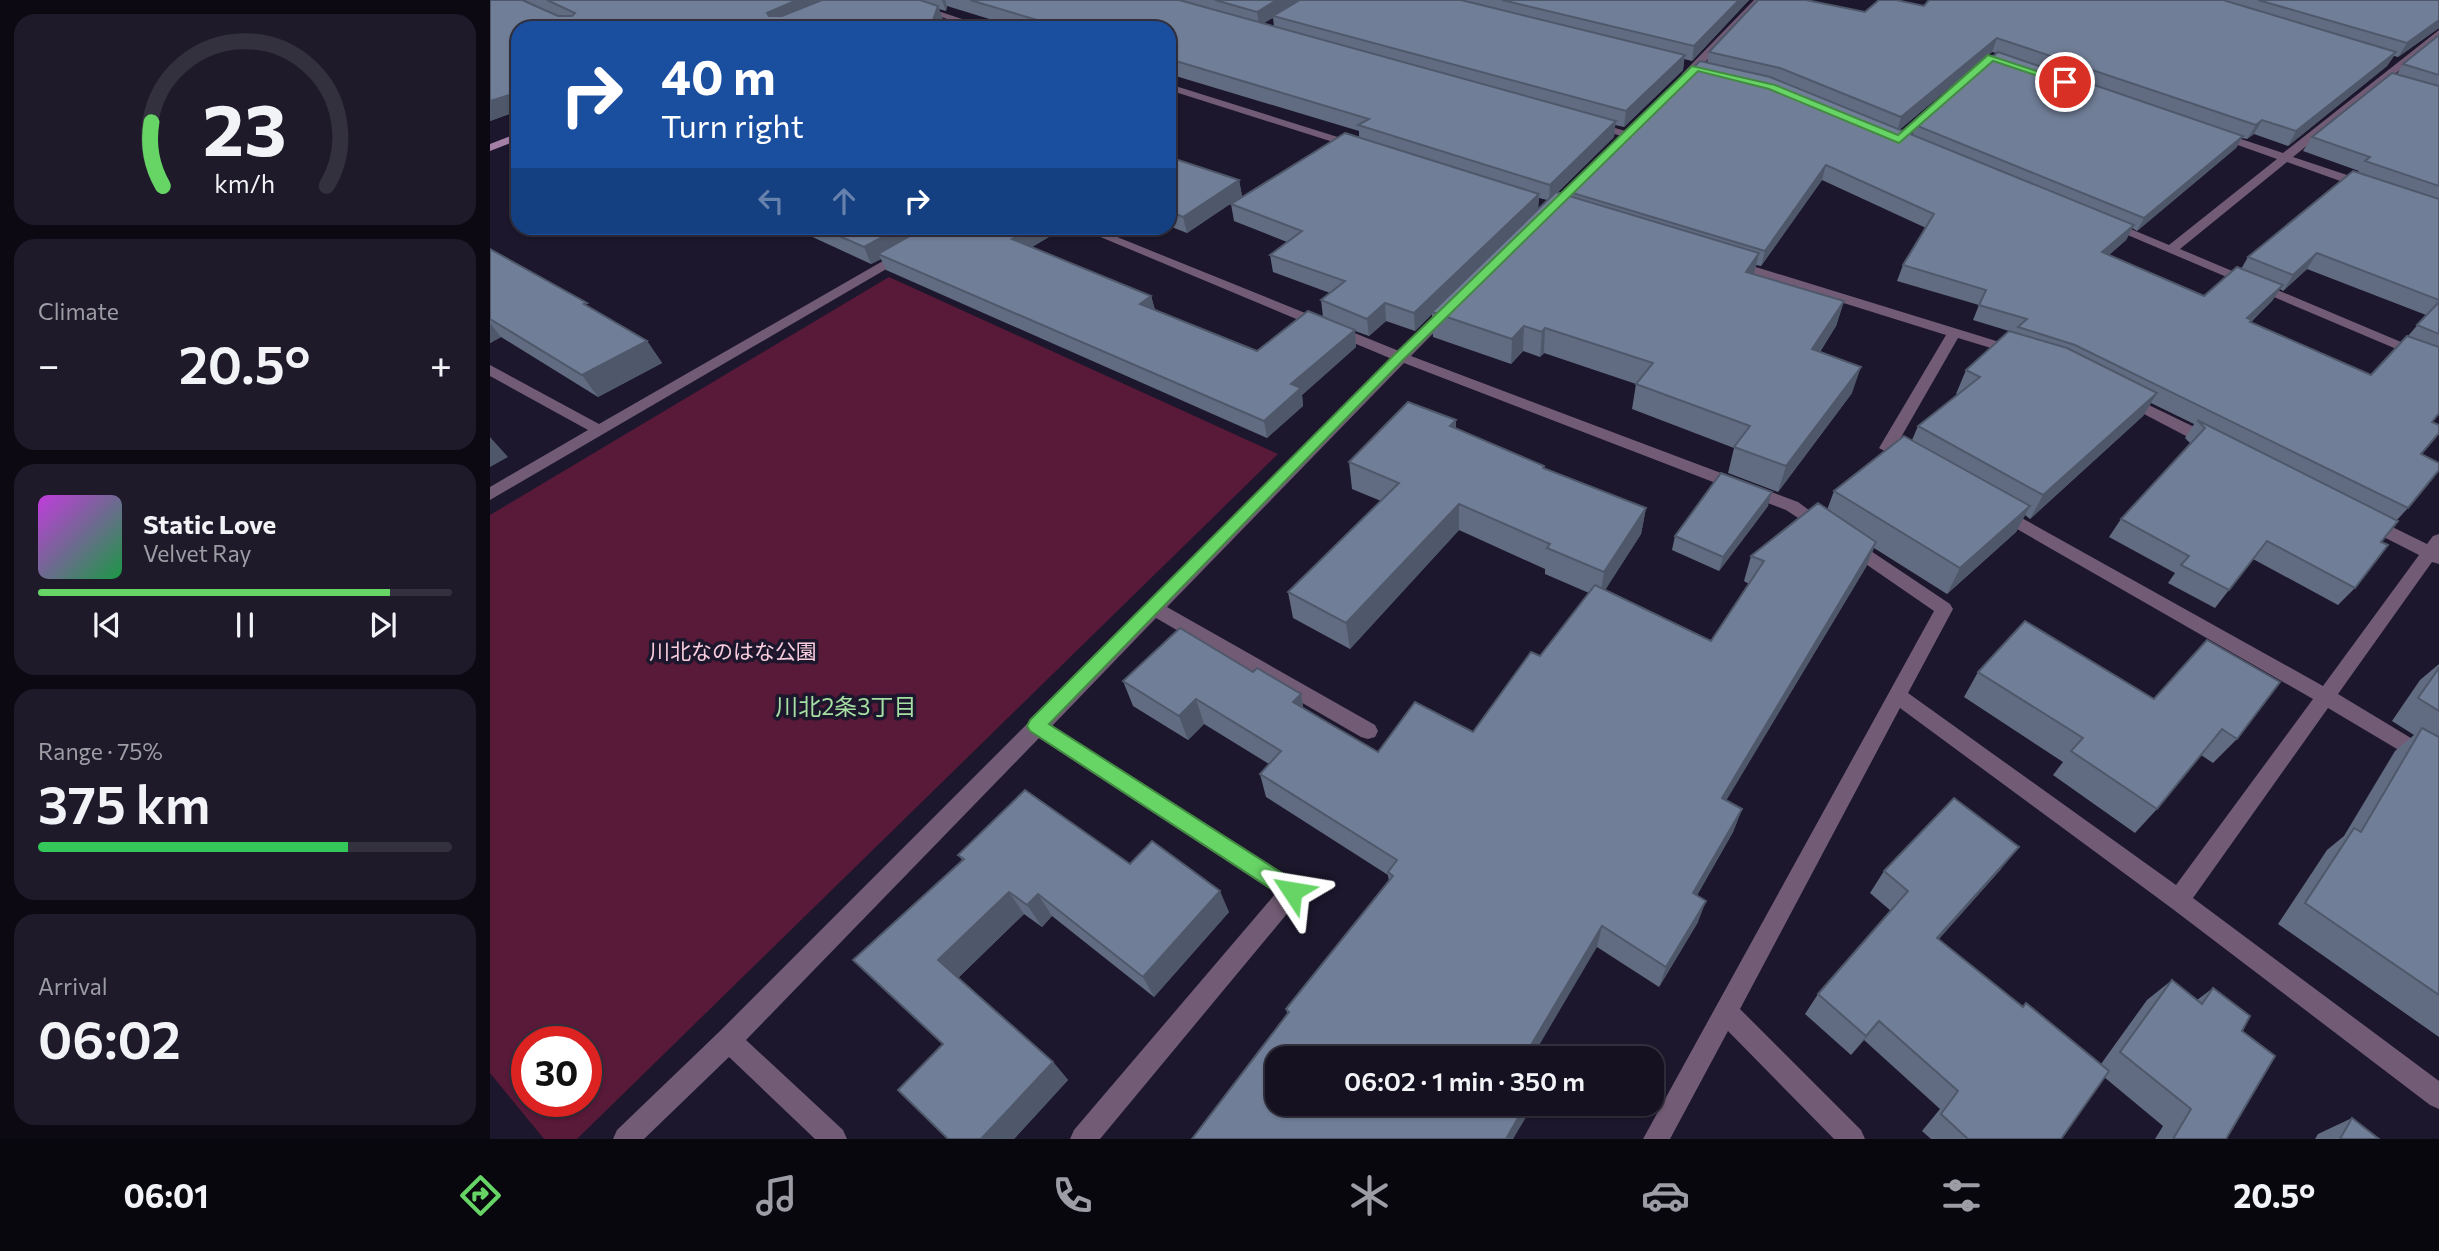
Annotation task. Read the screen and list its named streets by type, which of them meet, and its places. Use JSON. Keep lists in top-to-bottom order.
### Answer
{
  "districts": ["川北2条3丁目"],
  "parks": ["川北なのはな公園"],
  "page": {
    "turn": ["40 m", "Turn right"],
    "tile": [
      "Climate",
      ["Range · 75%", "375 km"],
      ["Arrival", "06:02"]
    ],
    "heat": ["−", "20.5°", "+"],
    "song": ["Static Love", "Velvet Ray"],
    "limit": "30",
    "trip": "06:02 · 1 min · 350 m",
    "tabs": ["06:01", "20.5°"],
    "gauge": ["23", "km/h"]
  }
}
